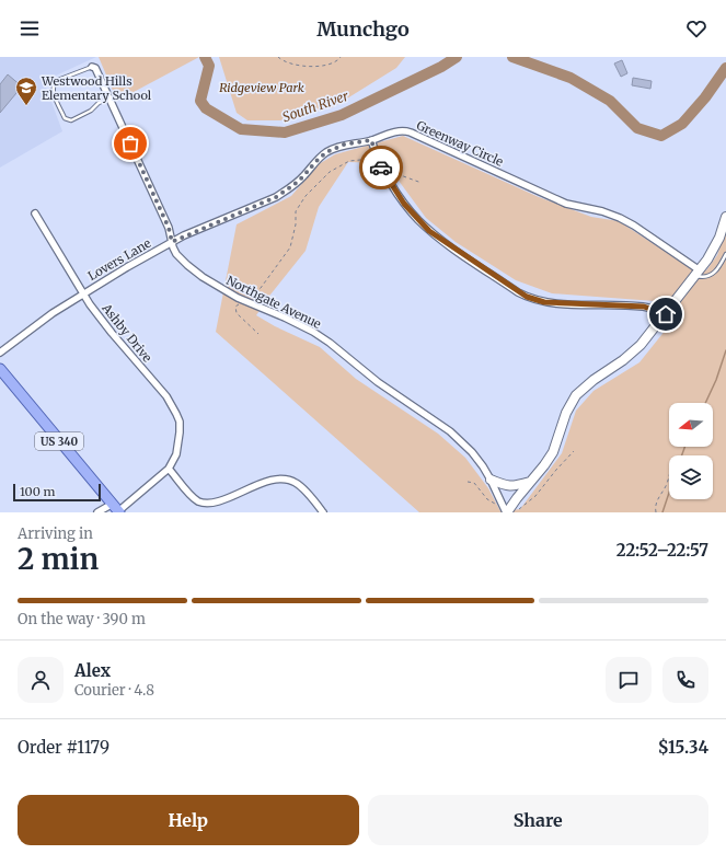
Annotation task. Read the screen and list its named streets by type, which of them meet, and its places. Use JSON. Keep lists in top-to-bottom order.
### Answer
{
  "streets": {
    "main road": ["US 340"],
    "street": [
      "Greenway Circle",
      "Lovers Lane",
      "Northgate Avenue",
      "Ashby Drive"
    ]
  },
  "crossings": [
    ["Greenway Circle", "Lovers Lane"],
    ["Lovers Lane", "Northgate Avenue"],
    ["Lovers Lane", "Ashby Drive"]
  ],
  "water": ["South River"],
  "parks": ["Ridgeview Park"],
  "places": {
    "school or university": ["Westwood Hills Elementary School"]
  },
  "scale_bar": "100 m",
  "north": "left",
  "page": {
    "header": "Munchgo",
    "scale": "100 m",
    "heading": ["2 min", "Arriving in", "22:52–22:57"],
    "panel": [
      "Alex",
      "Courier · 4.8",
      "Order #1179",
      "$15.34"
    ],
    "bar": "On the way · 390 m",
    "buttons": ["Help", "Share"]
  }
}
